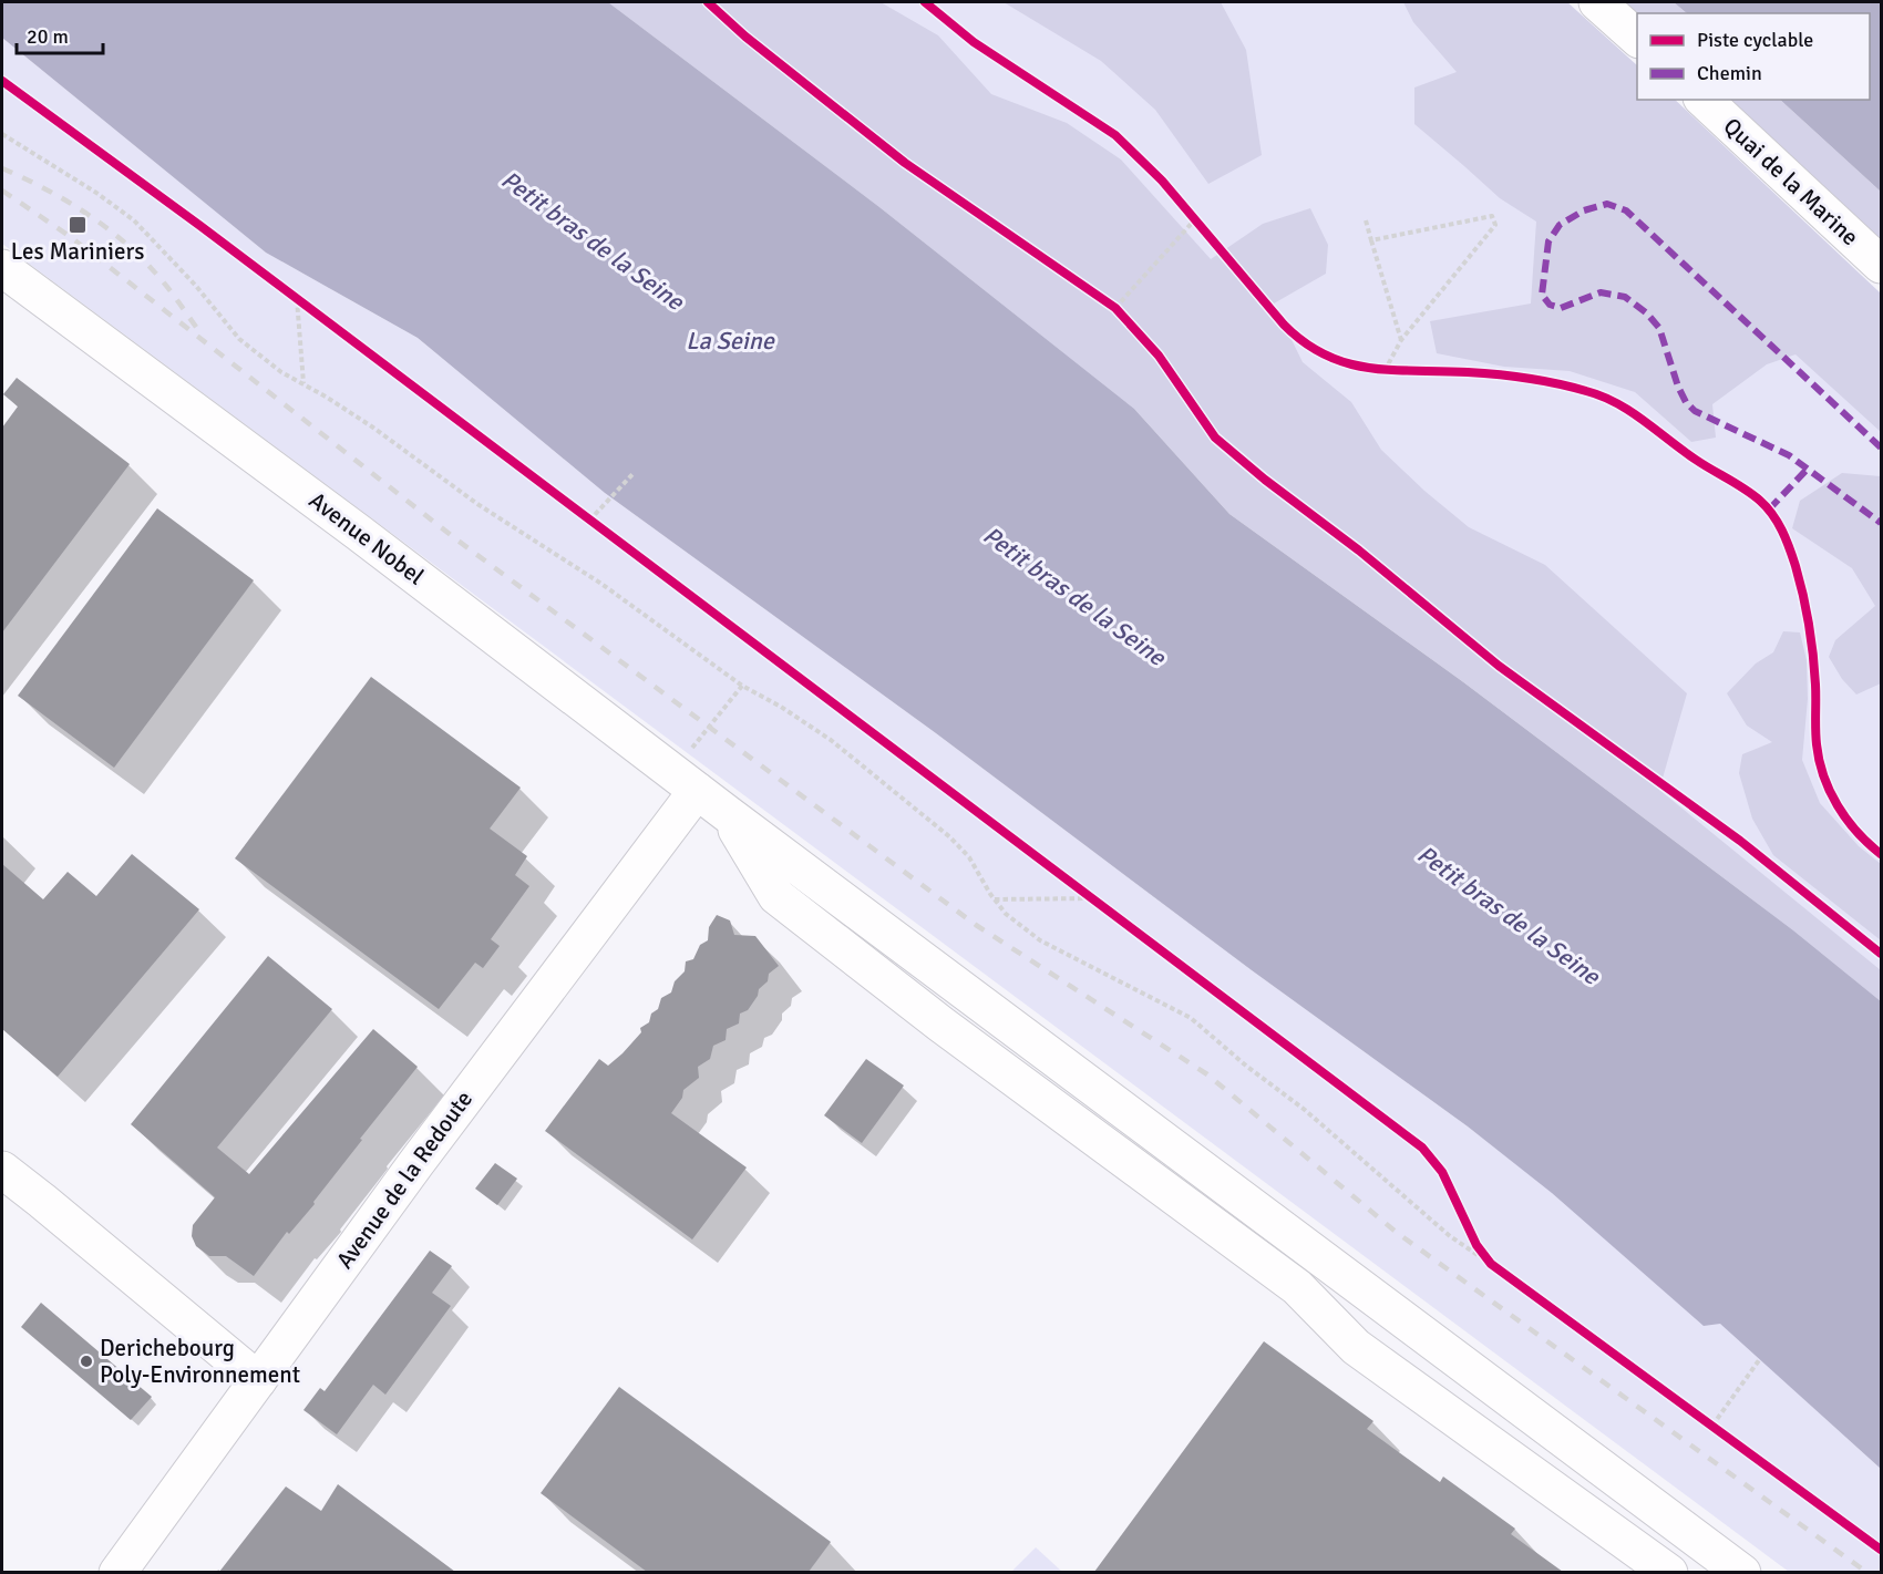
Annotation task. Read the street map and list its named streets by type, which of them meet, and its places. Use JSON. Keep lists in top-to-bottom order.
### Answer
{
  "streets": {
    "street": ["Quai de la Marine", "Avenue Nobel", "Avenue de la Redoute"]
  },
  "crossings": [
    ["Avenue Nobel", "Avenue de la Redoute"]
  ],
  "water": ["Petit bras de la Seine", "La Seine"],
  "places": {
    "transit": ["Les Mariniers"],
    "other": ["Derichebourg Poly-Environnement"]
  },
  "legend": ["Piste cyclable", "Chemin"],
  "scale_bar": "20 m"
}
